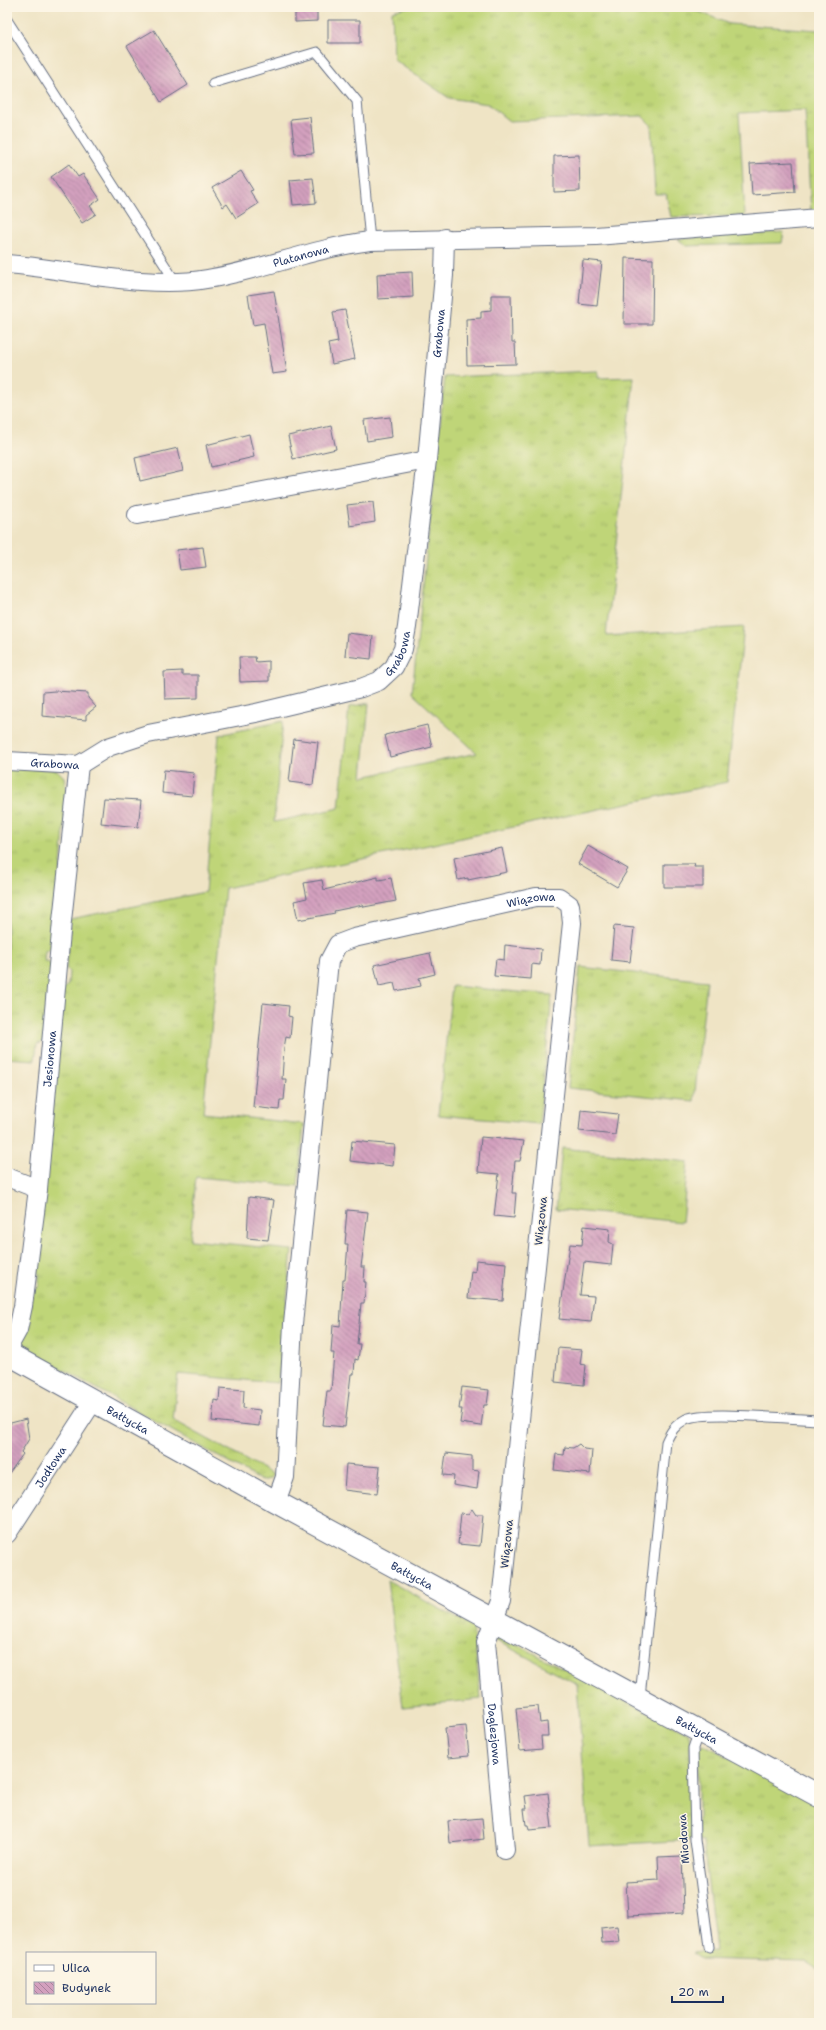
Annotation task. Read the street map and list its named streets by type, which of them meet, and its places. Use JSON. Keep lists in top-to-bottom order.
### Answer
{
  "streets": {
    "street": [
      "Platanowa",
      "Grabowa",
      "Wiązowa",
      "Jesionowa",
      "Bałtycka",
      "Jodłowa",
      "Daglezjowa"
    ],
    "lane": ["Miodowa"]
  },
  "crossings": [
    ["Platanowa", "Grabowa"],
    ["Grabowa", "Jesionowa"],
    ["Wiązowa", "Bałtycka"],
    ["Wiązowa", "Daglezjowa"],
    ["Jesionowa", "Bałtycka"],
    ["Bałtycka", "Jodłowa"],
    ["Bałtycka", "Daglezjowa"],
    ["Bałtycka", "Miodowa"]
  ],
  "legend": ["Ulica", "Budynek"],
  "scale_bar": "20 m"
}
